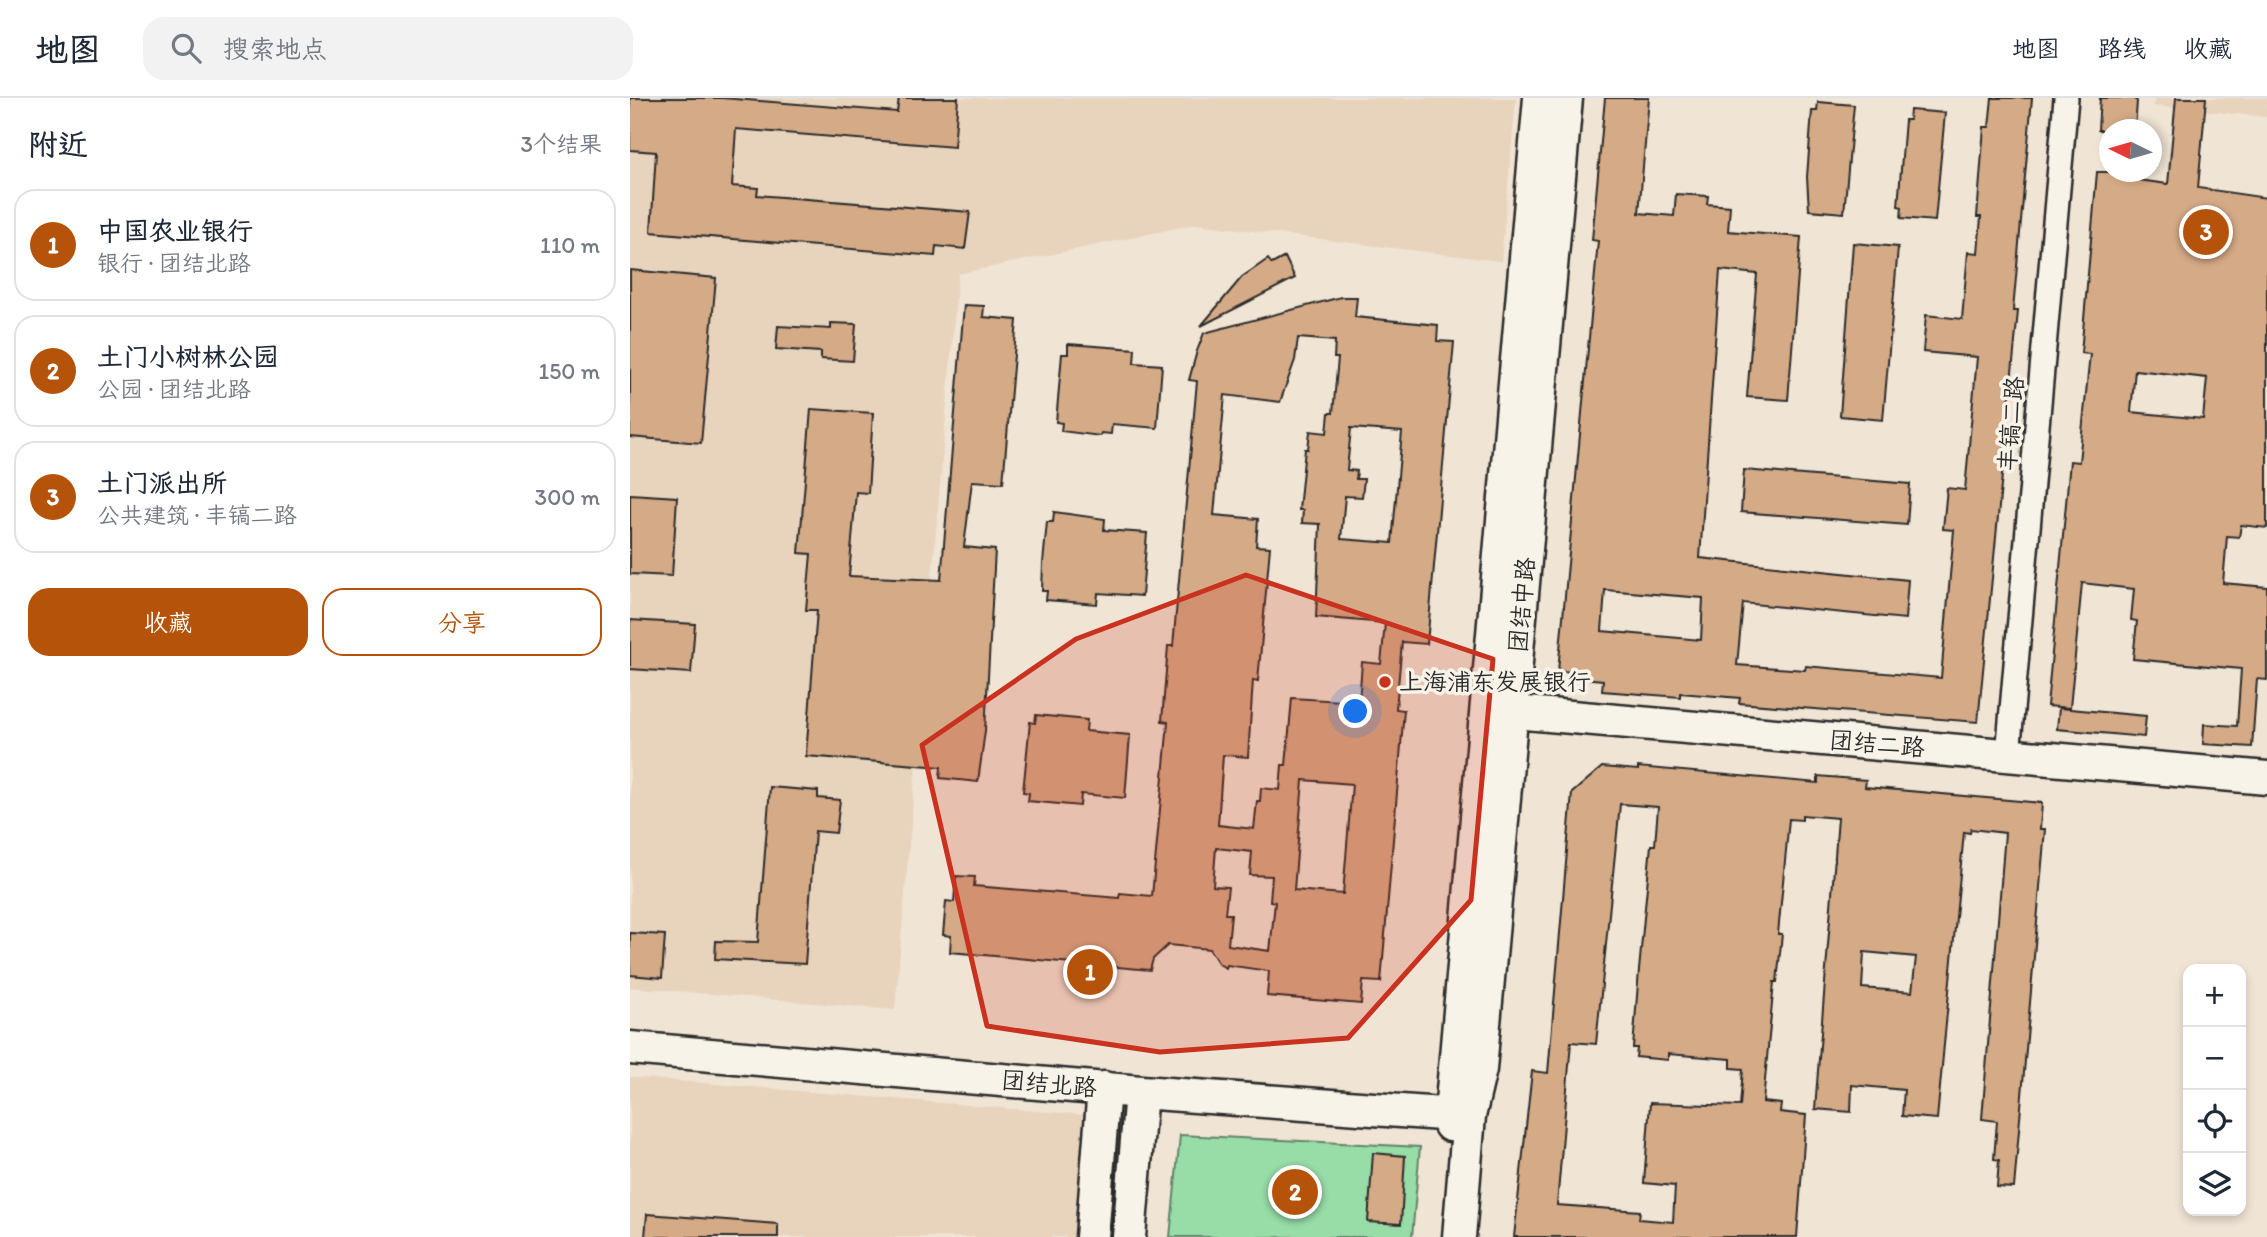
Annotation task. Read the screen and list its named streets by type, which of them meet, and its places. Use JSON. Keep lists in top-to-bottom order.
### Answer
{
  "streets": {
    "street": [
      "丰镐二路",
      "团结中路",
      "团结二路",
      "团结北路"
    ]
  },
  "crossings": [
    ["丰镐二路", "团结二路"],
    ["团结中路", "团结二路"],
    ["团结中路", "团结北路"]
  ],
  "places": ["上海浦东发展银行"],
  "north": "left",
  "page": {
    "header": "地图",
    "search": "搜索地点",
    "nav": ["地图", "路线", "收藏"],
    "heading": ["附近", "3个结果"],
    "list": [
      {
        "mark": "1",
        "name": "中国农业银行",
        "note": "银行 · 团结北路",
        "value": "110 m"
      },
      {
        "mark": "2",
        "name": "土门小树林公园",
        "note": "公园 · 团结北路",
        "value": "150 m"
      },
      {
        "mark": "3",
        "name": "土门派出所",
        "note": "公共建筑 · 丰镐二路",
        "value": "300 m"
      }
    ],
    "pins": ["3", "1", "2"],
    "buttons": ["收藏", "分享"],
    "map_buttons": ["+", "−"]
  }
}
